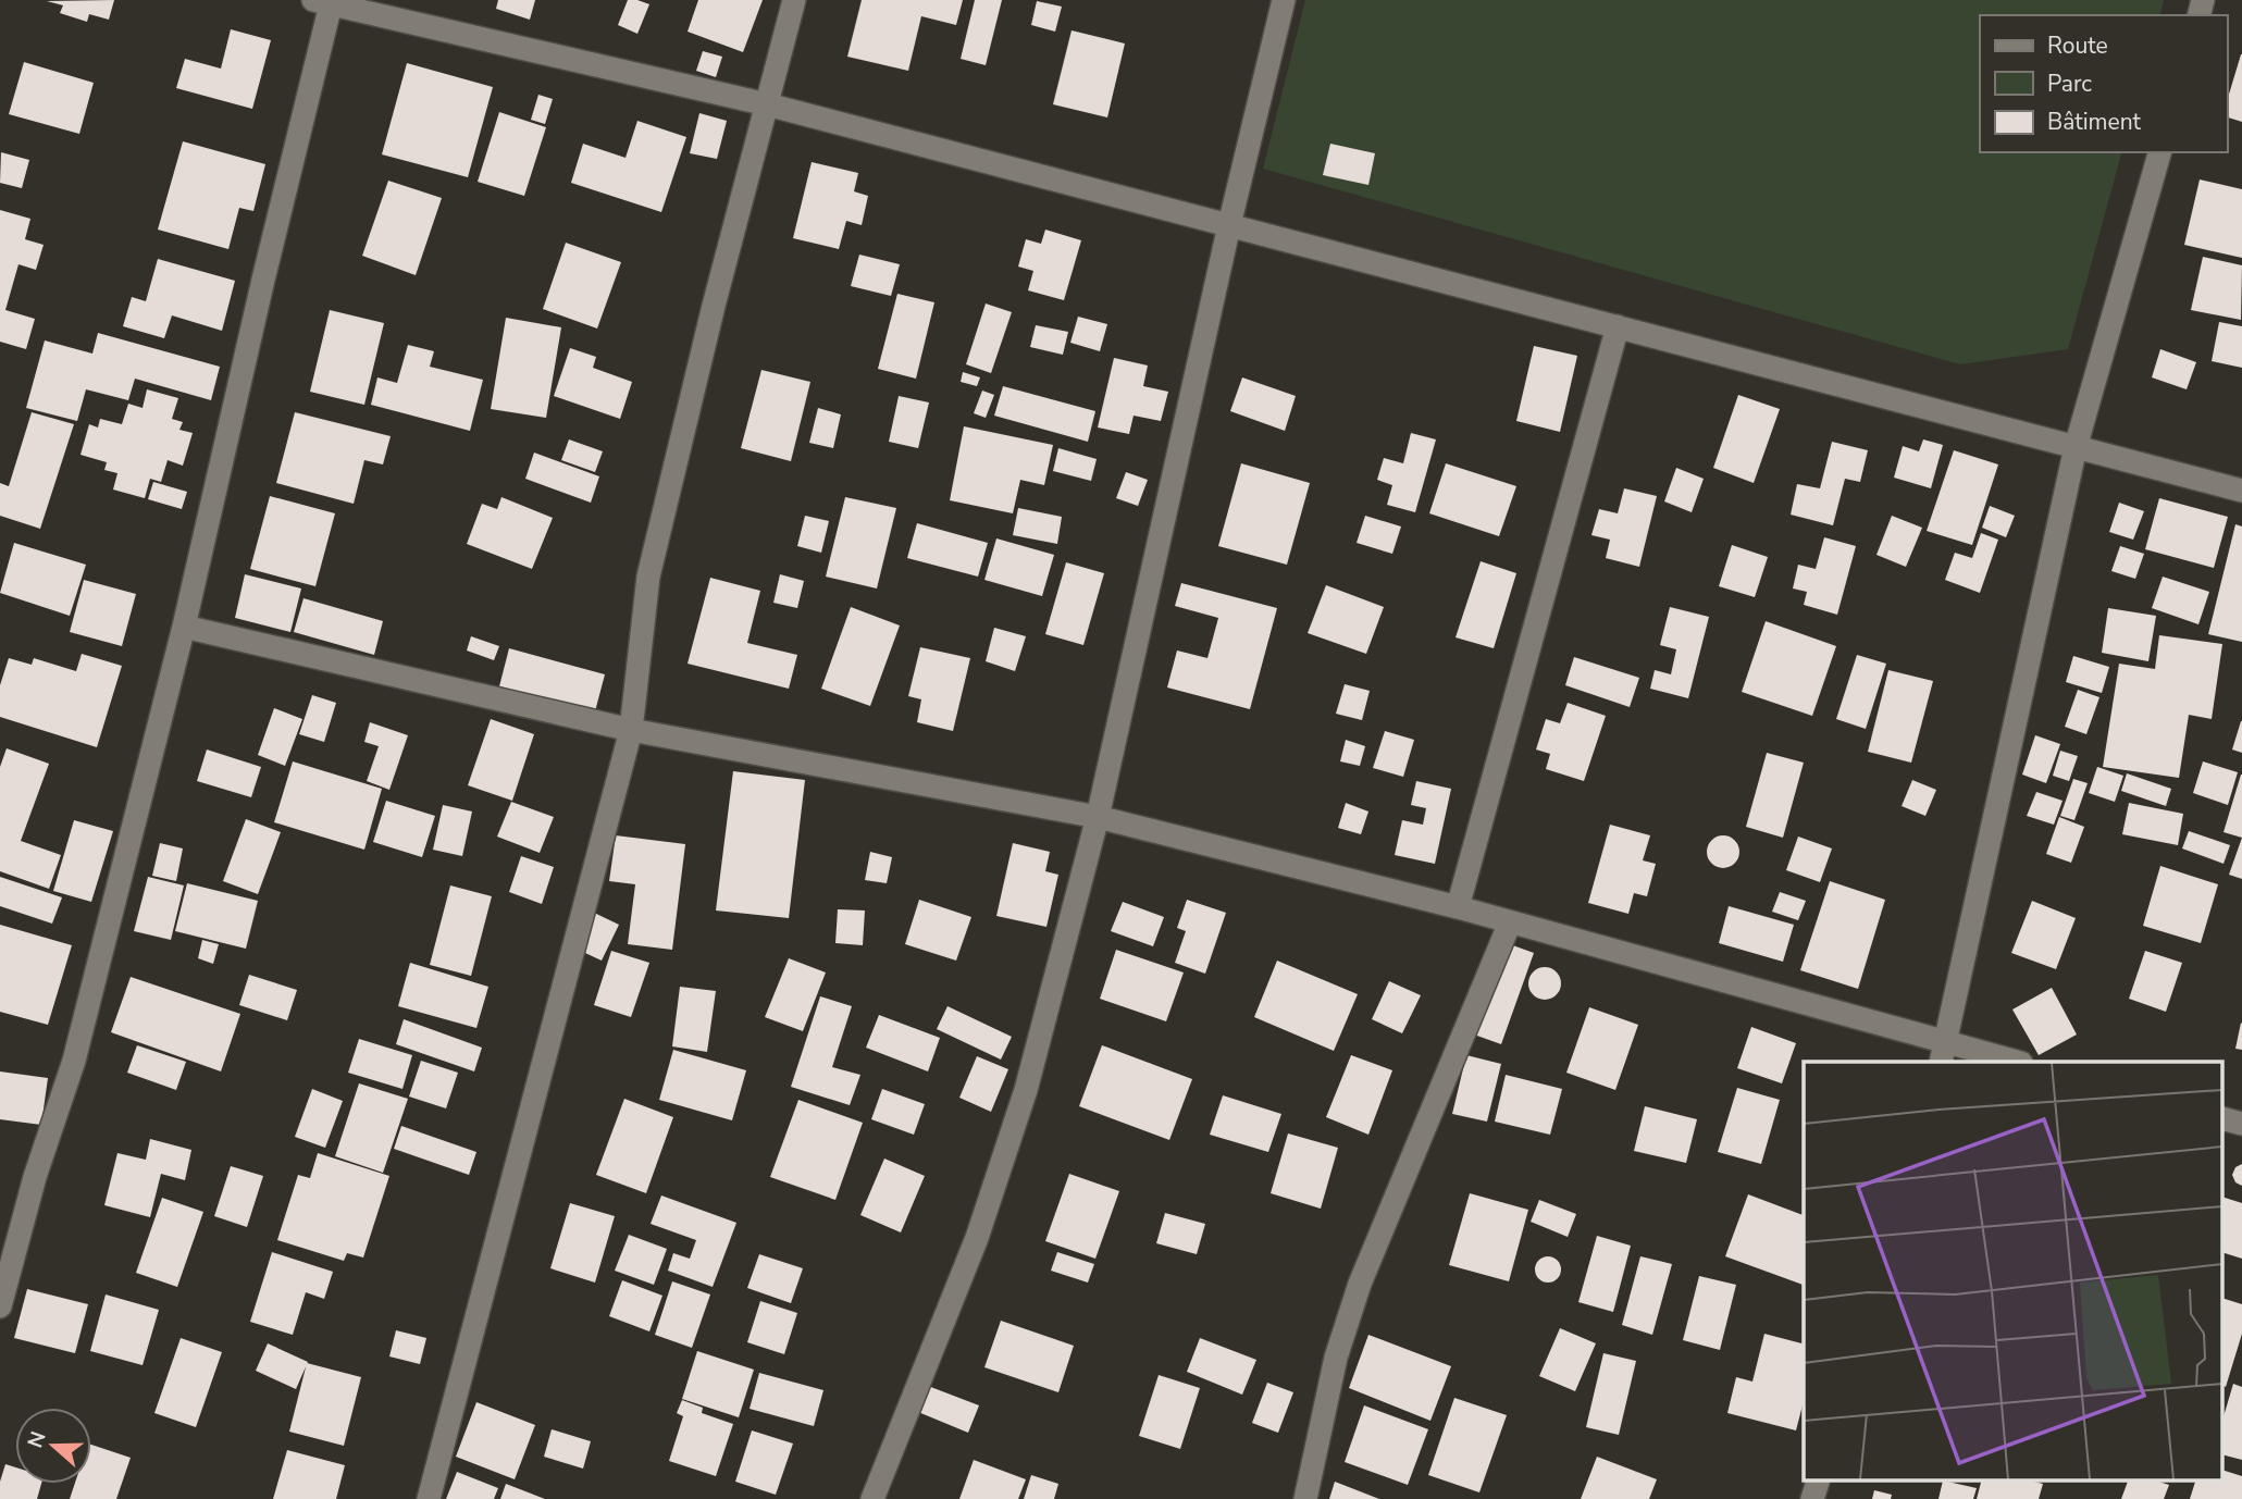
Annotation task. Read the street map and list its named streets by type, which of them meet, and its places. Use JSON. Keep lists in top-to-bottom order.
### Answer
{
  "legend": ["Route", "Parc", "Bâtiment"],
  "north": "left"
}
